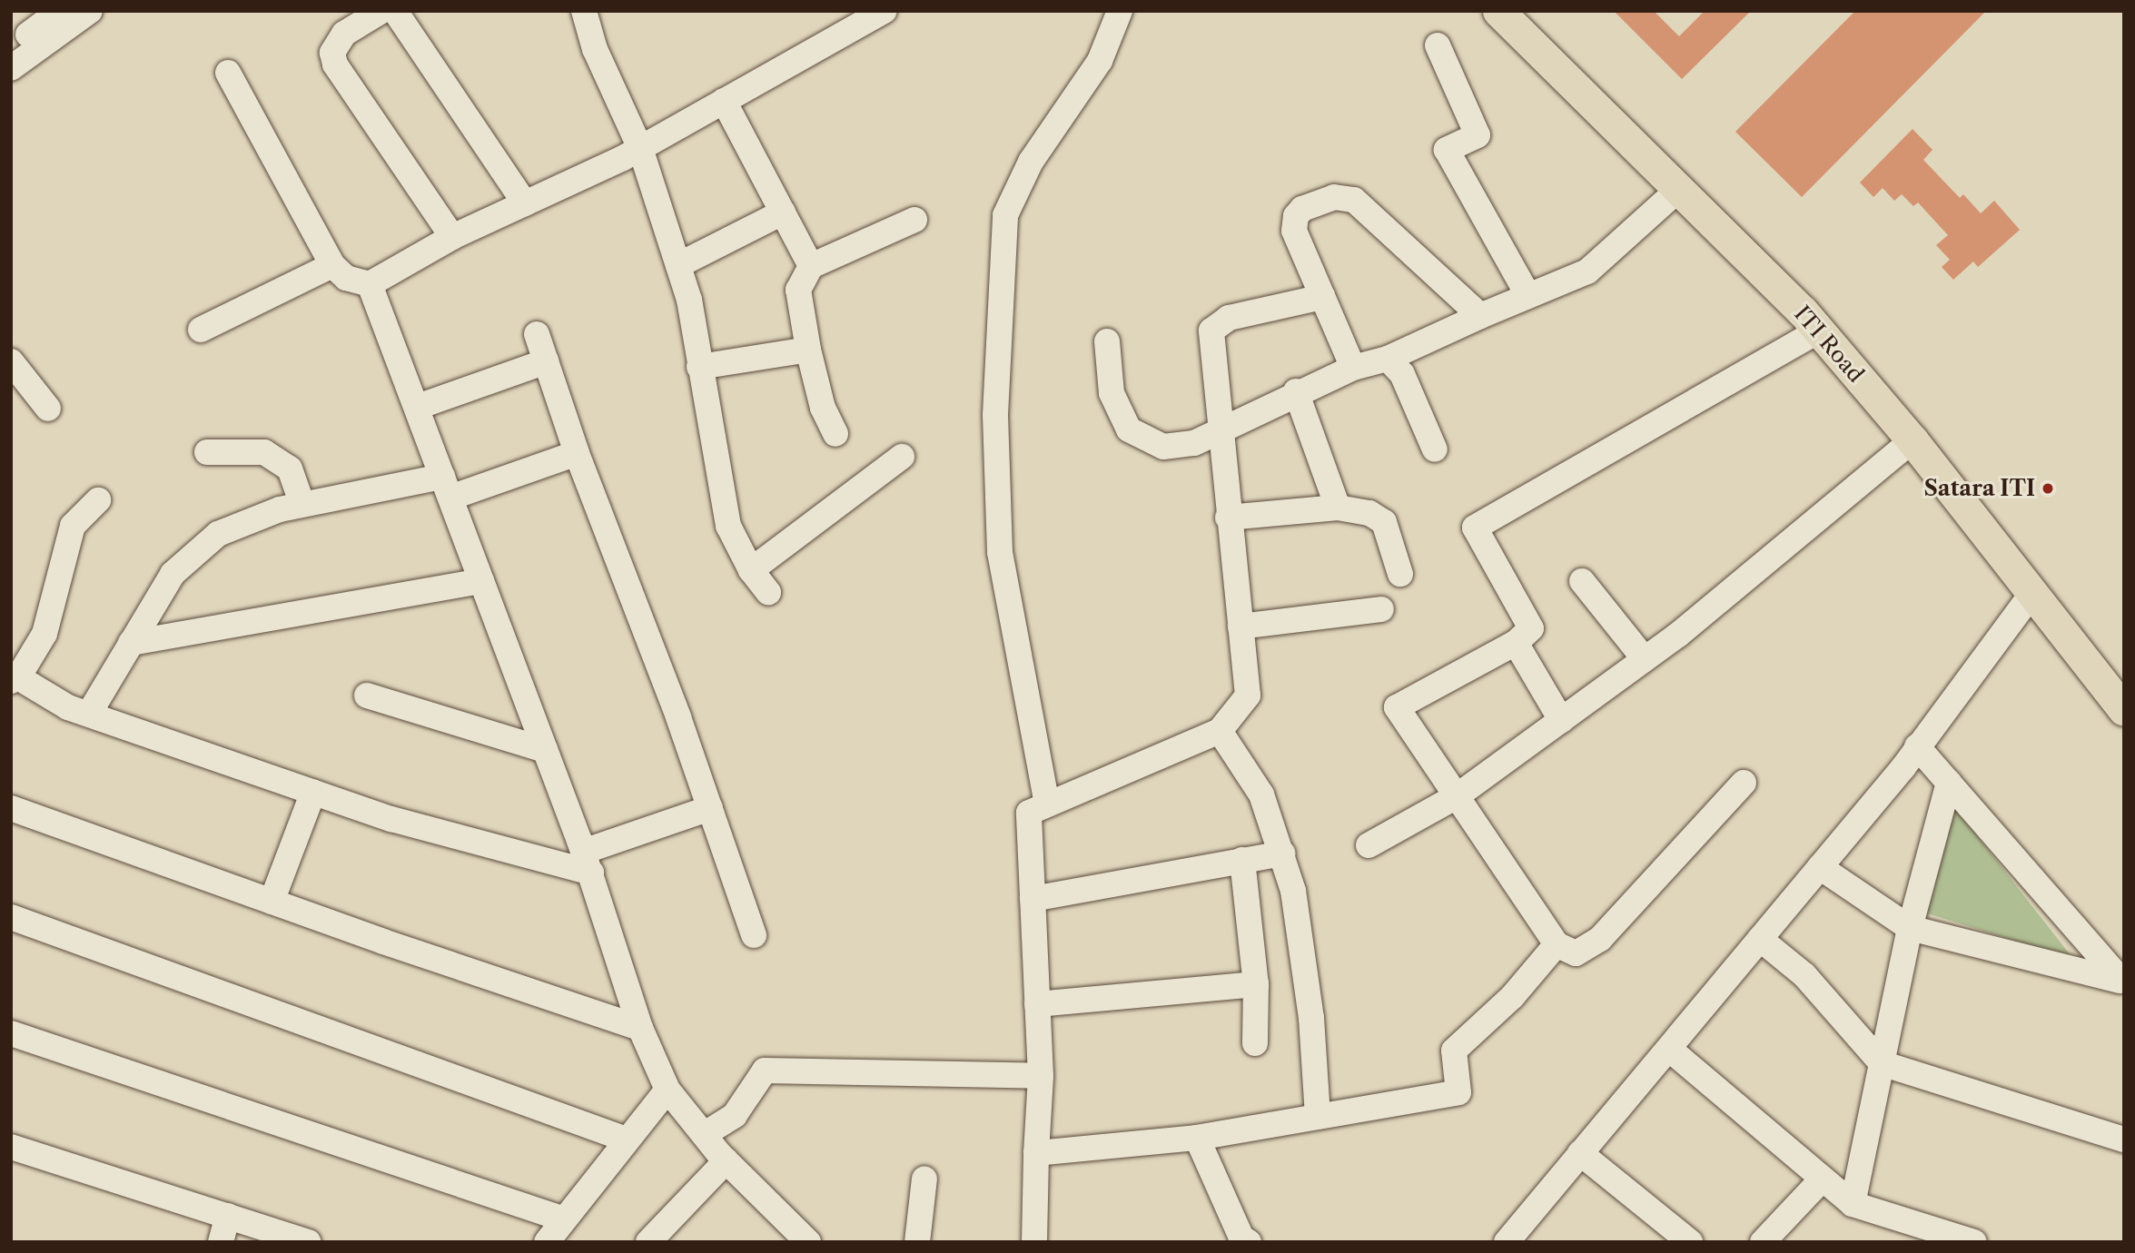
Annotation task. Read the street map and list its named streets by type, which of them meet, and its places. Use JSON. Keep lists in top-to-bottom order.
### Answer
{
  "streets": {
    "main road": ["ITI Road"]
  },
  "places": ["Satara ITI"]
}
